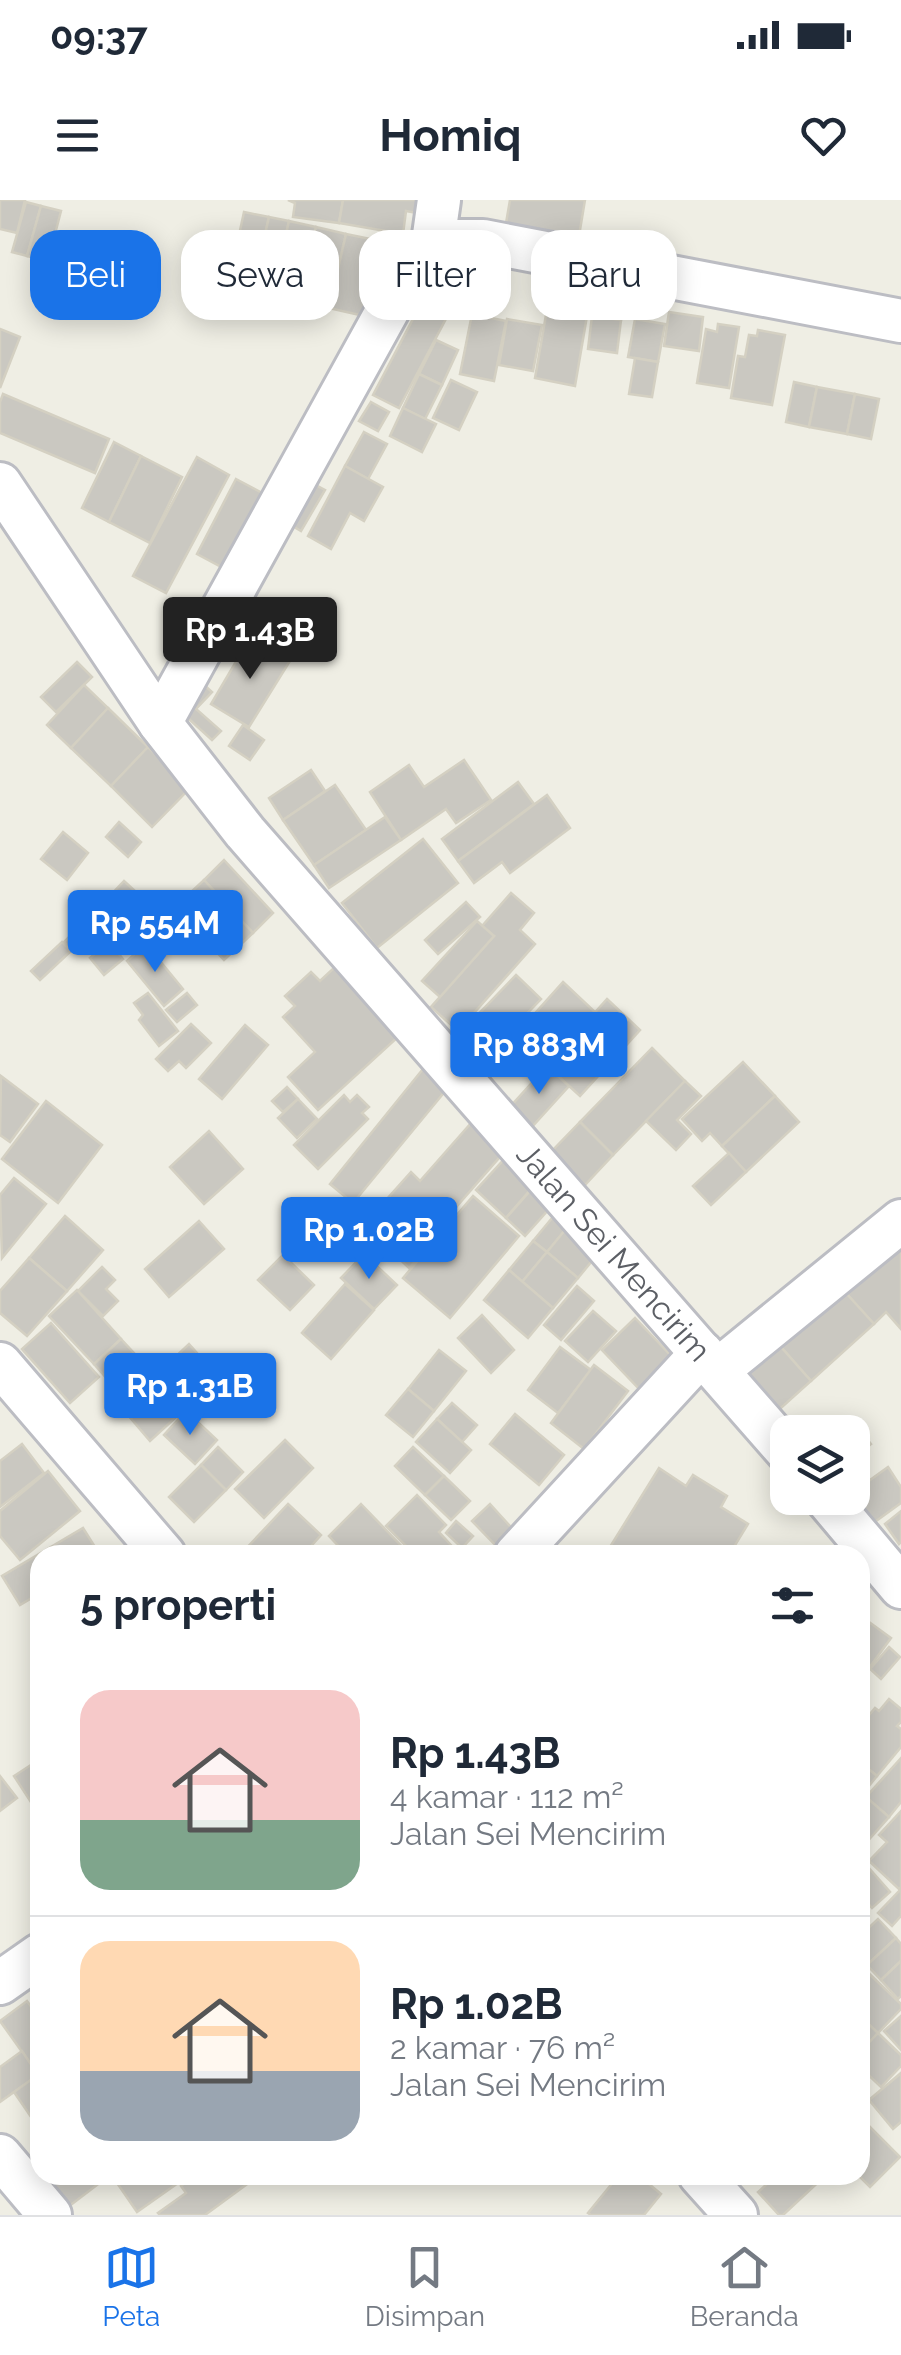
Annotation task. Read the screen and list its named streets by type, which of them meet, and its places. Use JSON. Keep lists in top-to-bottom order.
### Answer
{
  "streets": {
    "street": ["Jalan Sei Mencirim"]
  },
  "page": {
    "status": "09:37",
    "header": "Homiq",
    "chip": [
      "Beli",
      "Sewa",
      "Filter",
      "Baru"
    ],
    "price": [
      "Rp 1.43B",
      "Rp 554M",
      "Rp 883M",
      "Rp 1.02B",
      "Rp 1.31B"
    ],
    "heading": "5 properti",
    "list": [
      {
        "name": "Rp 1.43B",
        "note": "4 kamar · 112 m² · Jalan Sei Mencirim"
      },
      {
        "name": "Rp 1.02B",
        "note": "2 kamar · 76 m² · Jalan Sei Mencirim"
      }
    ],
    "tabs": ["Peta", "Disimpan", "Beranda"]
  }
}
